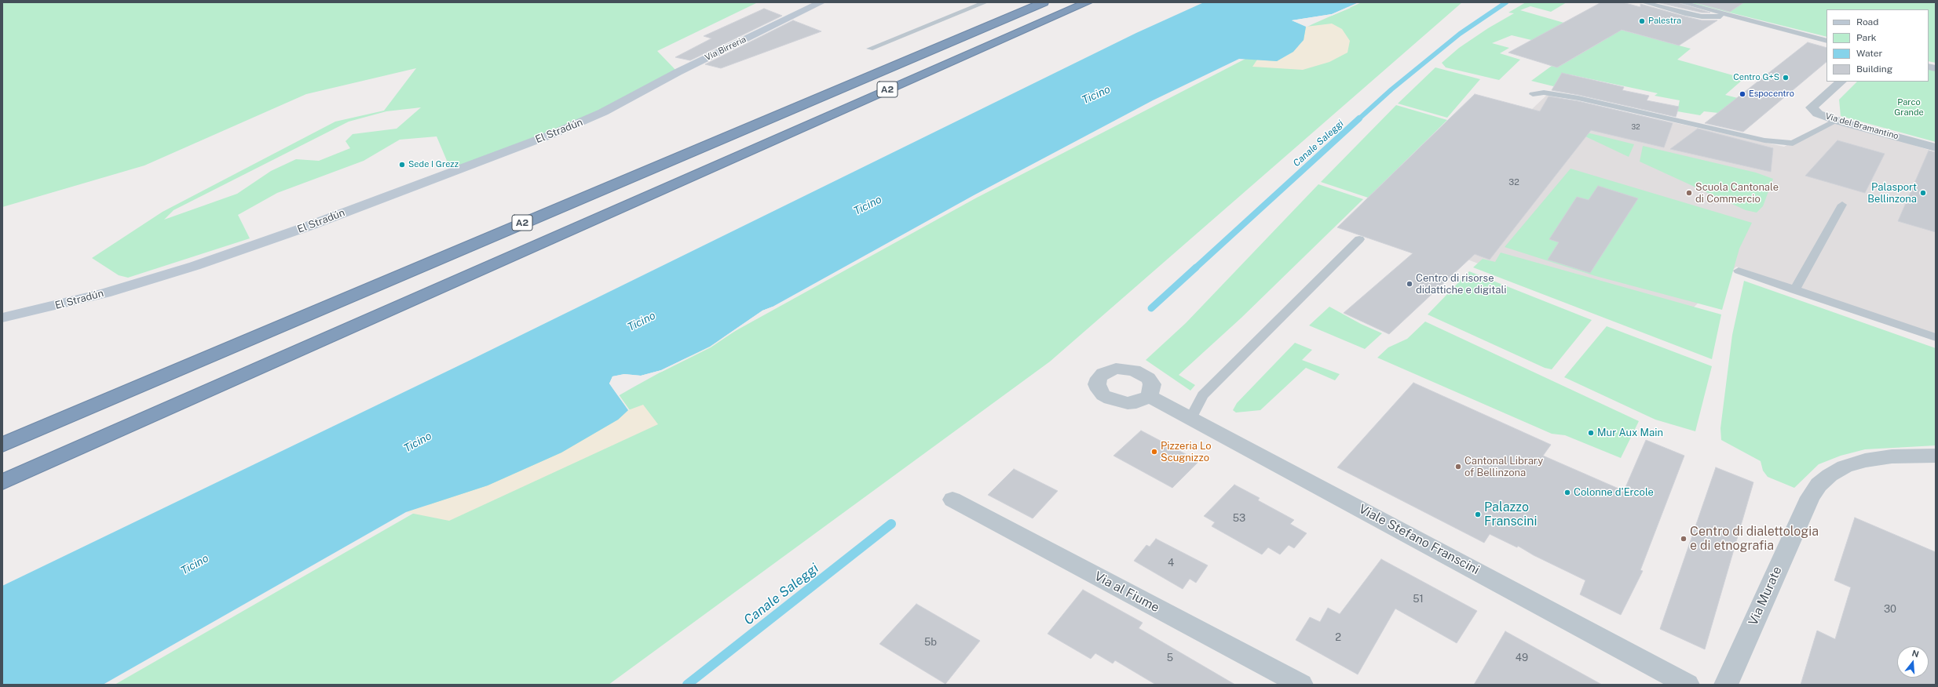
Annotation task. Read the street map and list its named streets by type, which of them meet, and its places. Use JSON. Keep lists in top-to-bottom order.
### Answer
{
  "streets": {
    "highway": ["A2"],
    "street": [
      "Via Birreria",
      "Via del Bramantino",
      "El Stradún",
      "Viale Stefano Franscini",
      "Via al Fiume",
      "Via Murate"
    ]
  },
  "crossings": [
    ["Via Birreria", "El Stradún"]
  ],
  "water": ["Ticino", "Canale Saleggi"],
  "parks": ["Parco Grande"],
  "places": [
    "Palestra",
    "Centro G+S",
    "Espocentro",
    "Sede I Grezz",
    "Scuola Cantonale di Commercio",
    "Palasport Bellinzona",
    "Centro di risorse didattiche e digitali",
    "Mur Aux Main",
    "Pizzeria Lo Scugnizzo",
    "Cantonal Library of Bellinzona",
    "Colonne d'Ercole",
    "Palazzo Franscini",
    "Centro di dialettologia e di etnografia"
  ],
  "house_numbers": [
    "32",
    "32",
    "53",
    "4",
    "51",
    "30",
    "2",
    "5b",
    "5",
    "49"
  ],
  "legend": [
    "Road",
    "Park",
    "Water",
    "Building"
  ],
  "north": "top"
}
